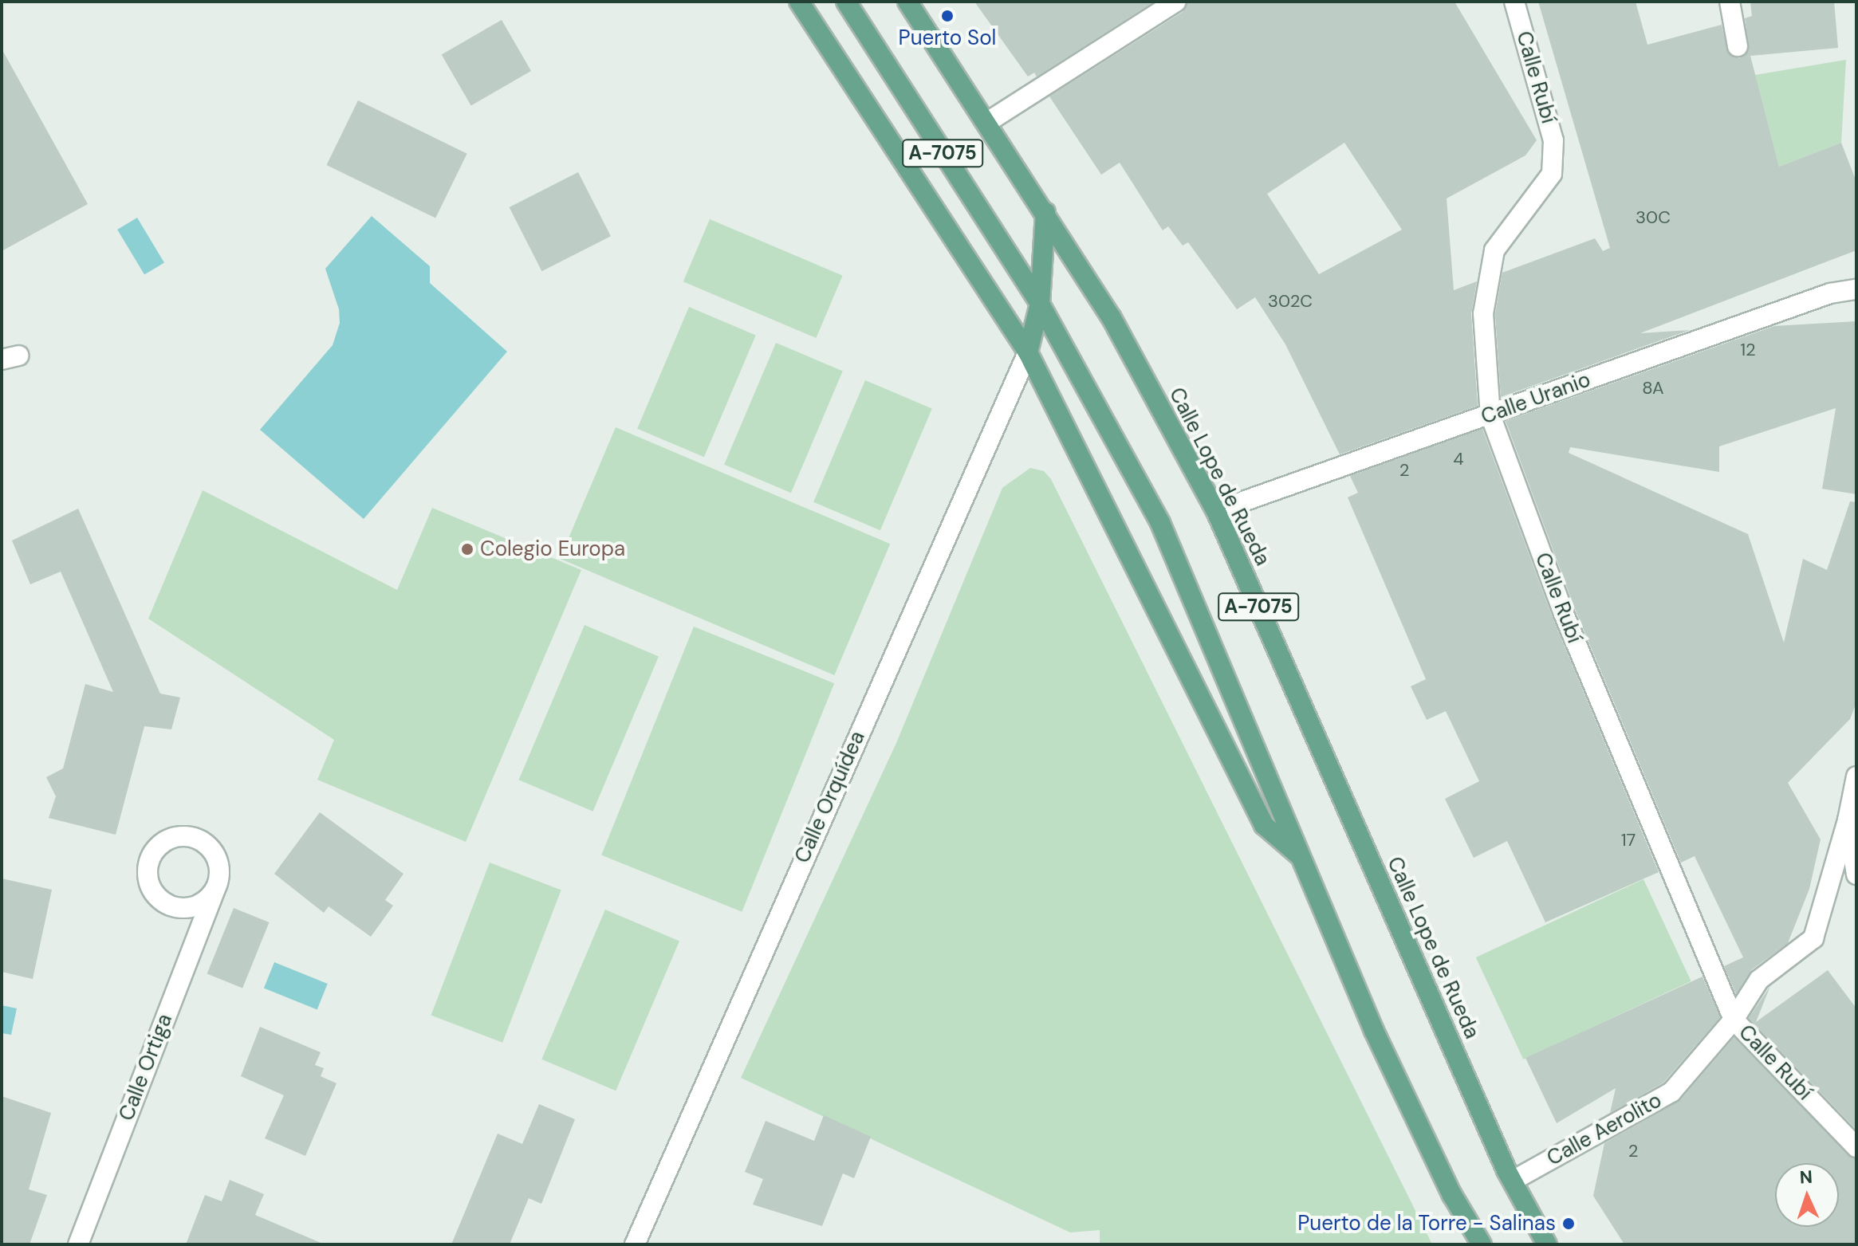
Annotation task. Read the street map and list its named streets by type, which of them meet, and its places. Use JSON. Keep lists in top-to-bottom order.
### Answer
{
  "streets": {
    "main road": ["A-7075", "Calle Lope de Rueda"],
    "street": [
      "Calle Rubí",
      "Calle Uranio",
      "Calle Orquídea",
      "Calle Ortiga",
      "Calle Aerolito"
    ]
  },
  "crossings": [
    ["Calle Rubí", "Calle Uranio"],
    ["Calle Rubí", "Calle Aerolito"],
    ["Calle Uranio", "Calle Lope de Rueda"],
    ["Calle Lope de Rueda", "Calle Aerolito"]
  ],
  "places": ["Puerto Sol", "Colegio Europa", "Puerto de la Torre - Salinas"],
  "house_numbers": [
    "30C",
    "302C",
    "12",
    "8A",
    "4",
    "2",
    "17",
    "2"
  ],
  "north": "top"
}
